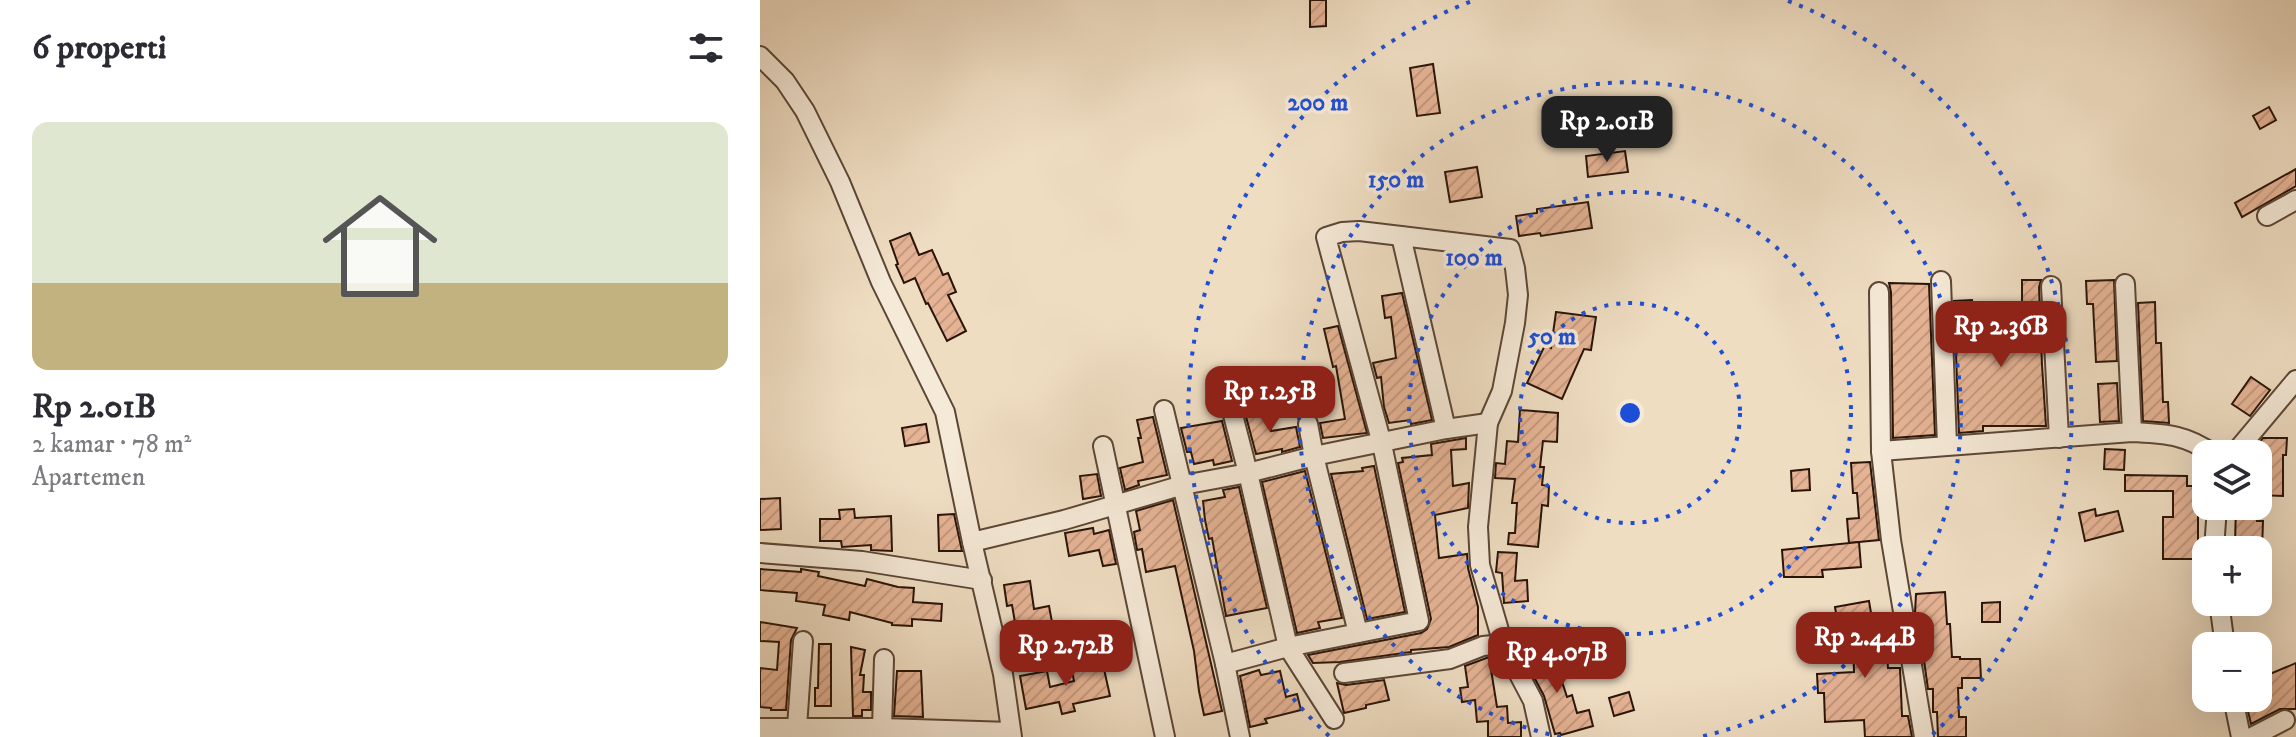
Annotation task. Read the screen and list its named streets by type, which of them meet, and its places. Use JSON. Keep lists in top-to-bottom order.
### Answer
{
  "page": {
    "heading": "6 properti",
    "list": [
      {
        "name": "Rp 2.01B",
        "note": "2 kamar · 78 m² · Apartemen"
      }
    ],
    "price": [
      "Rp 2.01B",
      "Rp 2.36B",
      "Rp 1.25B",
      "Rp 2.44B",
      "Rp 2.72B",
      "Rp 4.07B"
    ],
    "map_buttons": ["+", "−"]
  },
  "rings": [
    "200 m",
    "150 m",
    "100 m",
    "50 m"
  ]
}
